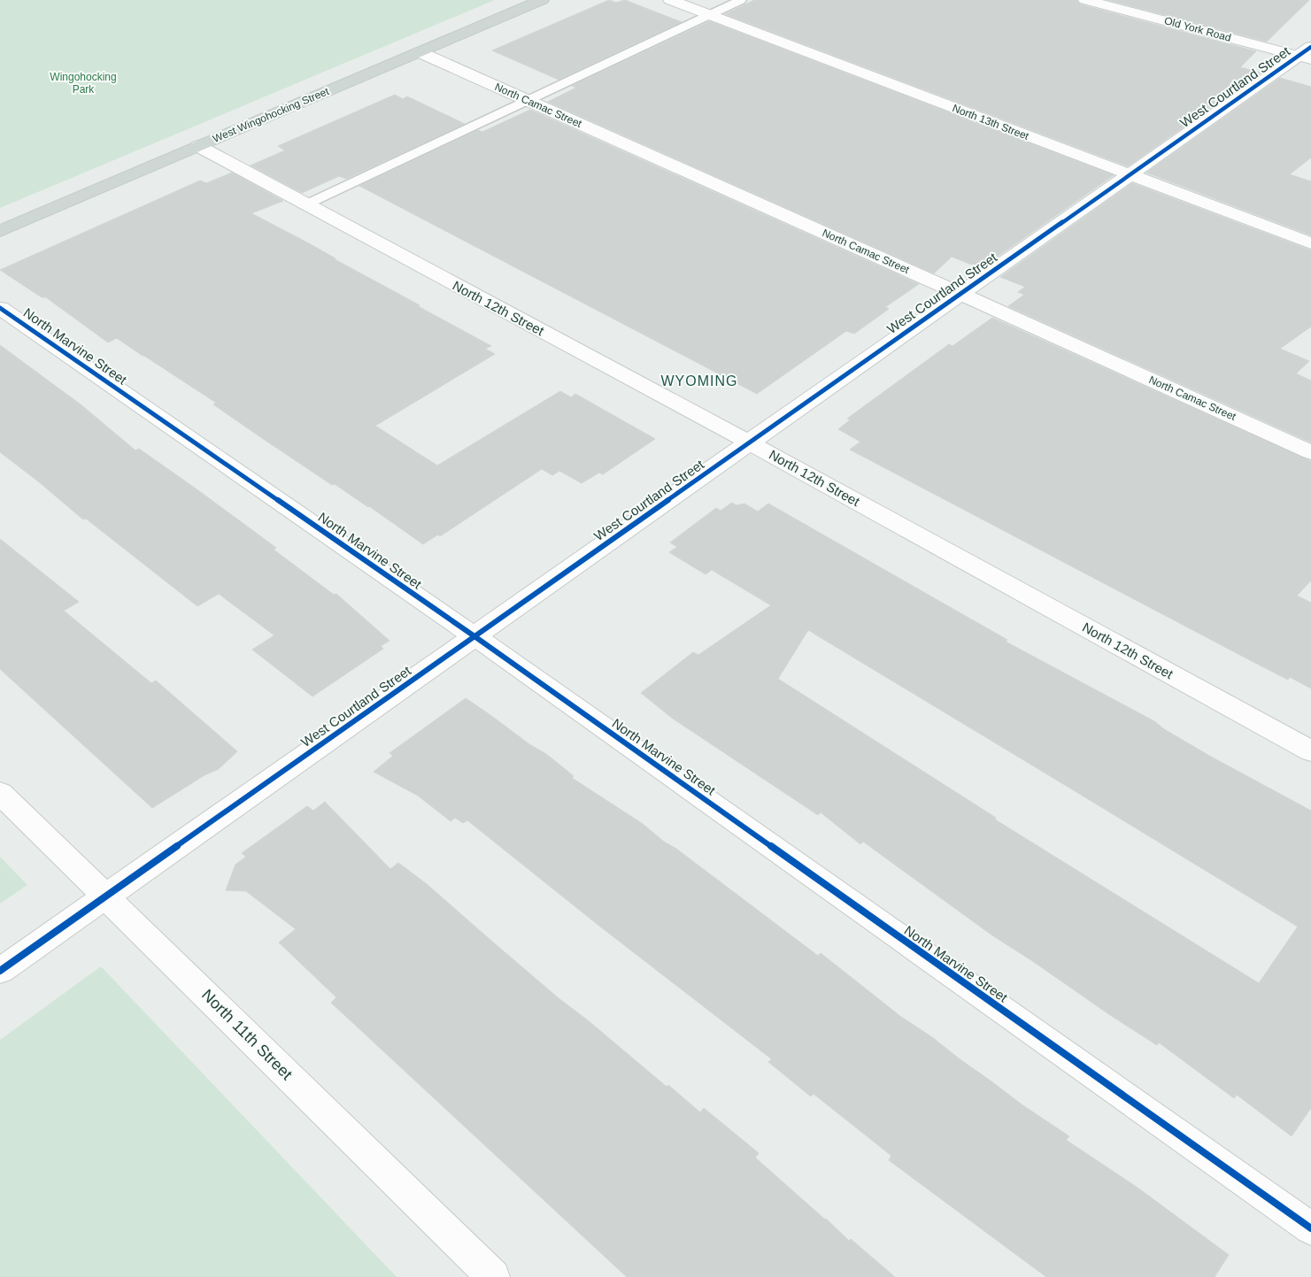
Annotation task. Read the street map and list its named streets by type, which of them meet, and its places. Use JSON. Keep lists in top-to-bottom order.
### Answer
{
  "streets": {
    "main road": ["West Wingohocking Street"],
    "street": [
      "Old York Road",
      "West Courtland Street",
      "North Camac Street",
      "North 13th Street",
      "North 12th Street",
      "North Marvine Street",
      "North 11th Street"
    ]
  },
  "crossings": [
    ["Old York Road", "West Courtland Street"],
    ["West Courtland Street", "North Camac Street"],
    ["West Courtland Street", "North 13th Street"],
    ["West Courtland Street", "North 12th Street"],
    ["West Courtland Street", "North Marvine Street"],
    ["West Courtland Street", "North 11th Street"],
    ["North Camac Street", "West Wingohocking Street"],
    ["West Wingohocking Street", "North 12th Street"]
  ],
  "districts": ["WYOMING"],
  "parks": ["Wingohocking Park"]
}
